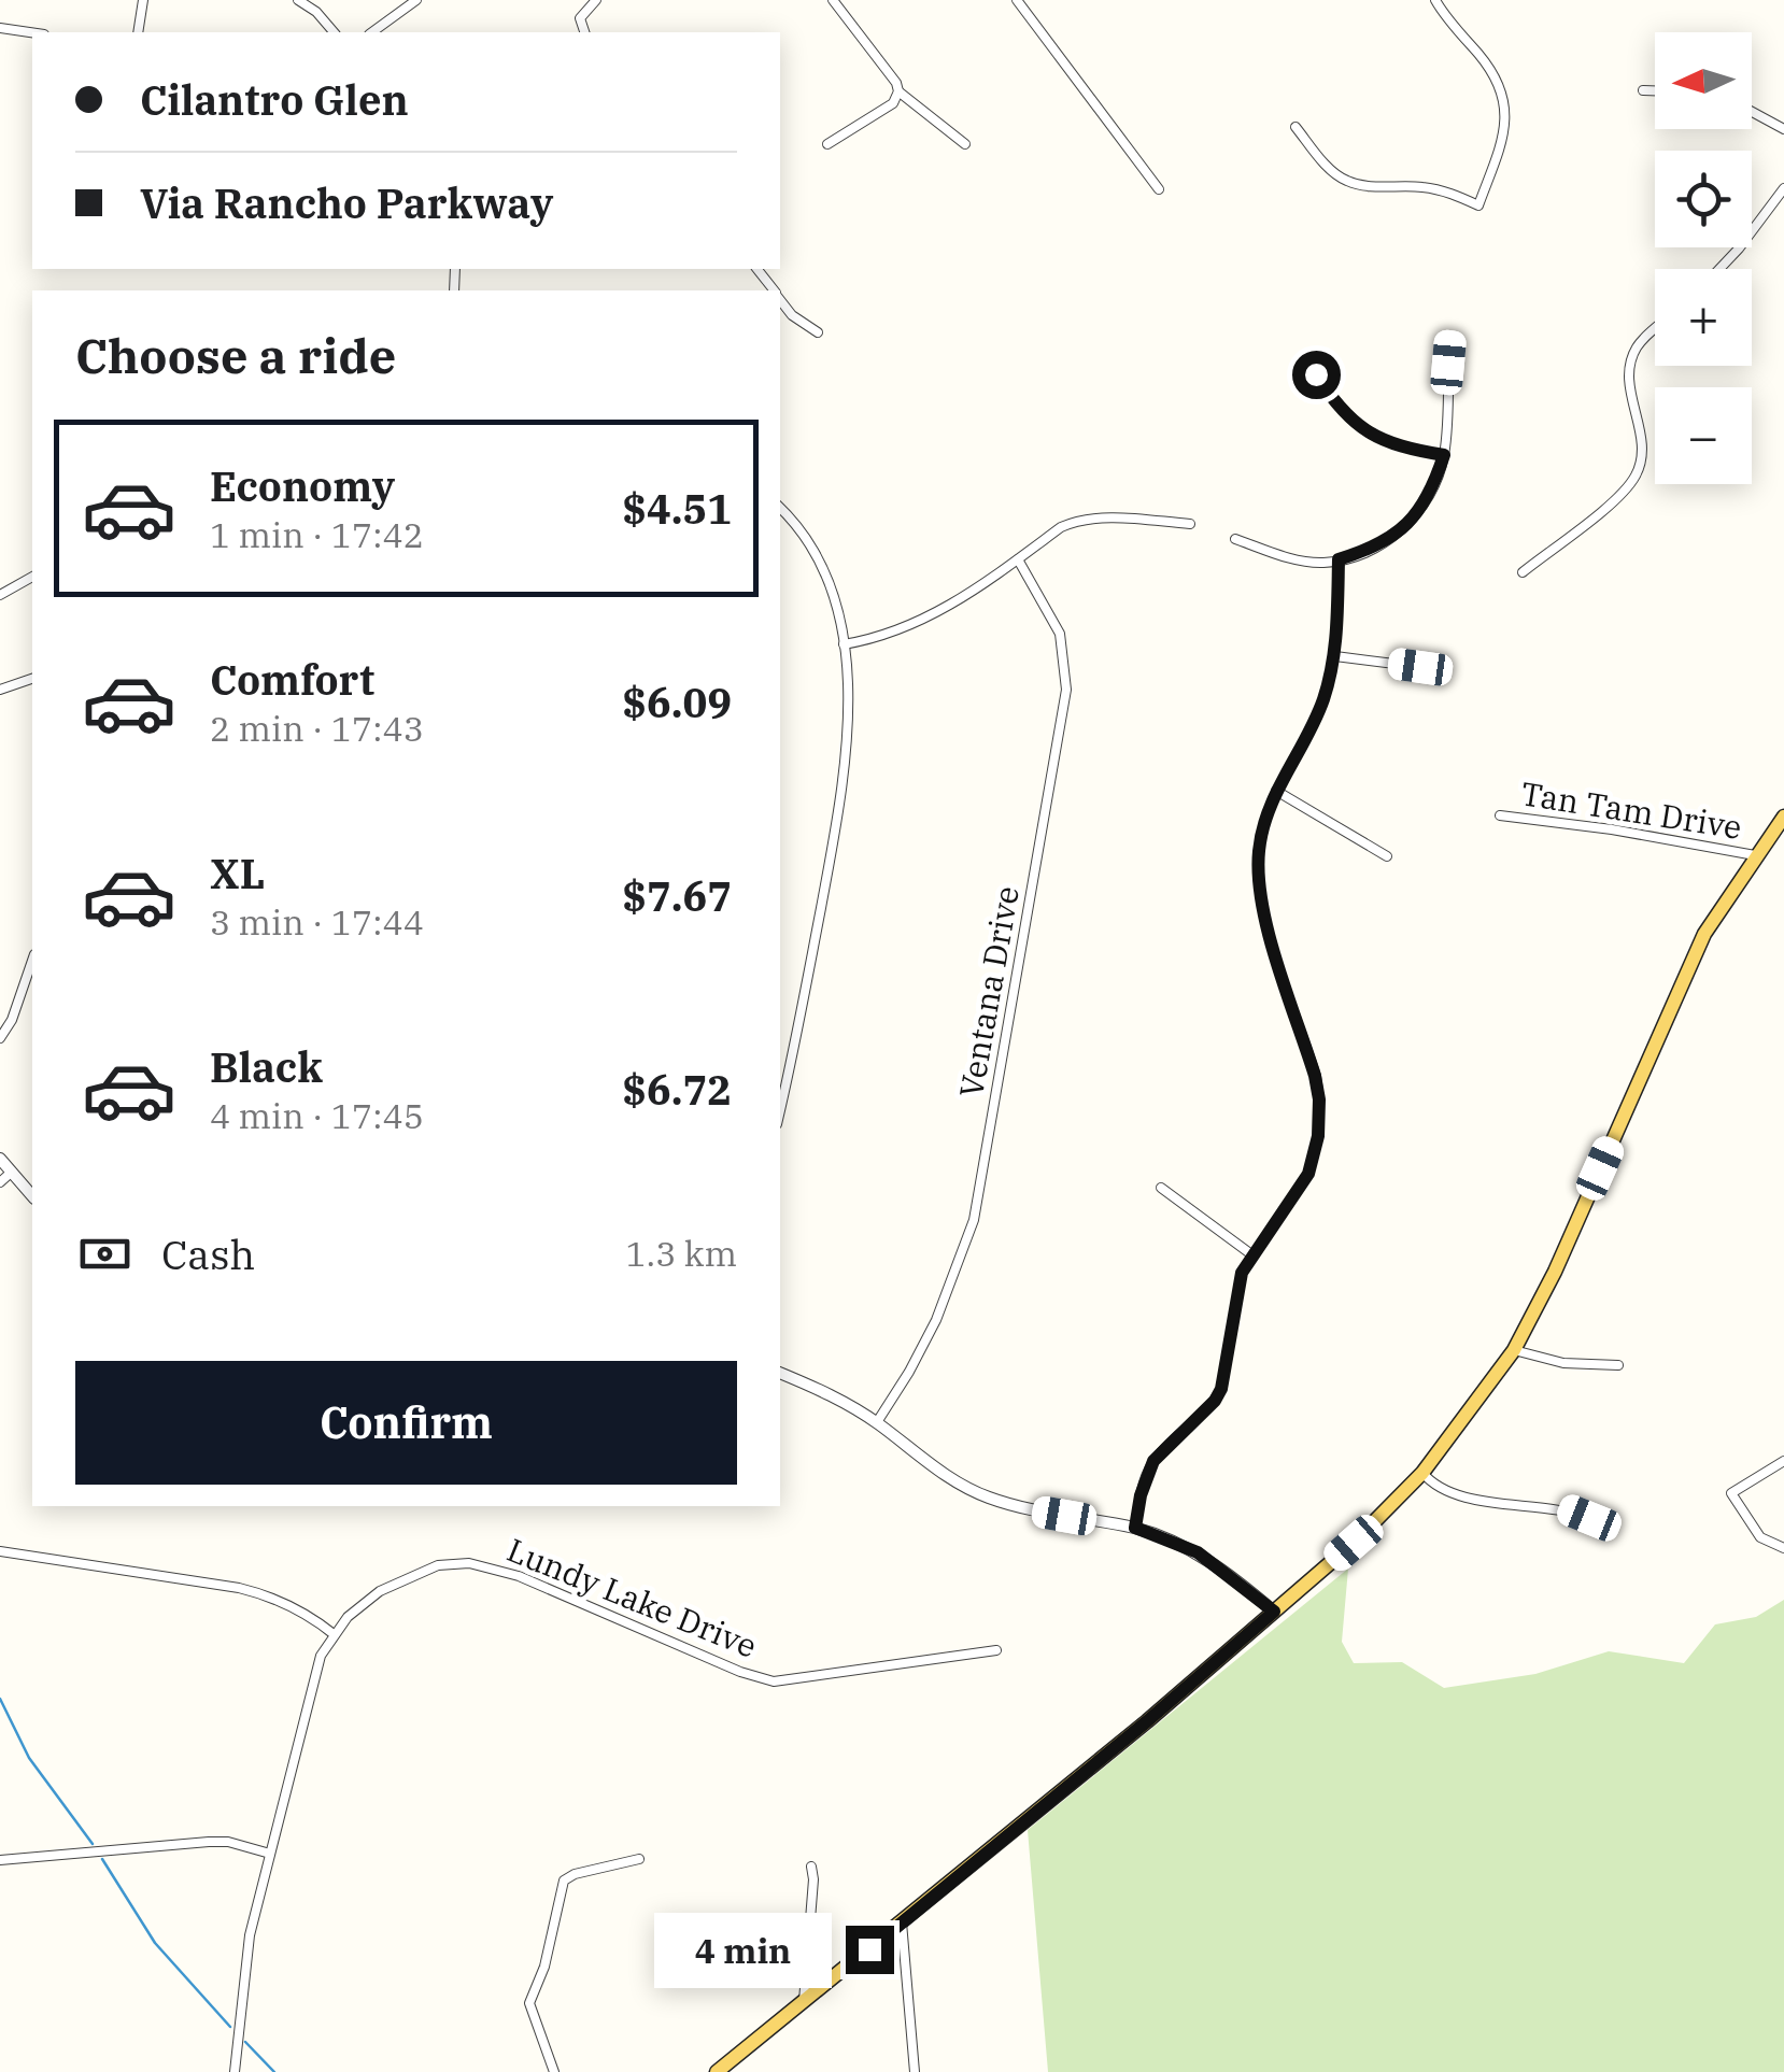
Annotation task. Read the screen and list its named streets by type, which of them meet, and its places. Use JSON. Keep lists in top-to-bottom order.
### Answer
{
  "streets": {
    "street": ["Tan Tam Drive", "Ventana Drive", "Lundy Lake Drive"]
  },
  "north": "left",
  "page": {
    "map_buttons": ["+", "−"],
    "banner": ["Cilantro Glen", "Via Rancho Parkway"],
    "heading": "Choose a ride",
    "list": [
      {
        "name": "Economy",
        "note": "1 min · 17:42",
        "value": "$4.51"
      },
      {
        "name": "Comfort",
        "note": "2 min · 17:43",
        "value": "$6.09"
      },
      {
        "name": "XL",
        "note": "3 min · 17:44",
        "value": "$7.67"
      },
      {
        "name": "Black",
        "note": "4 min · 17:45",
        "value": "$6.72"
      }
    ],
    "pay": ["Cash", "1.3 km"],
    "buttons": "Confirm",
    "bubble": "4 min"
  }
}
